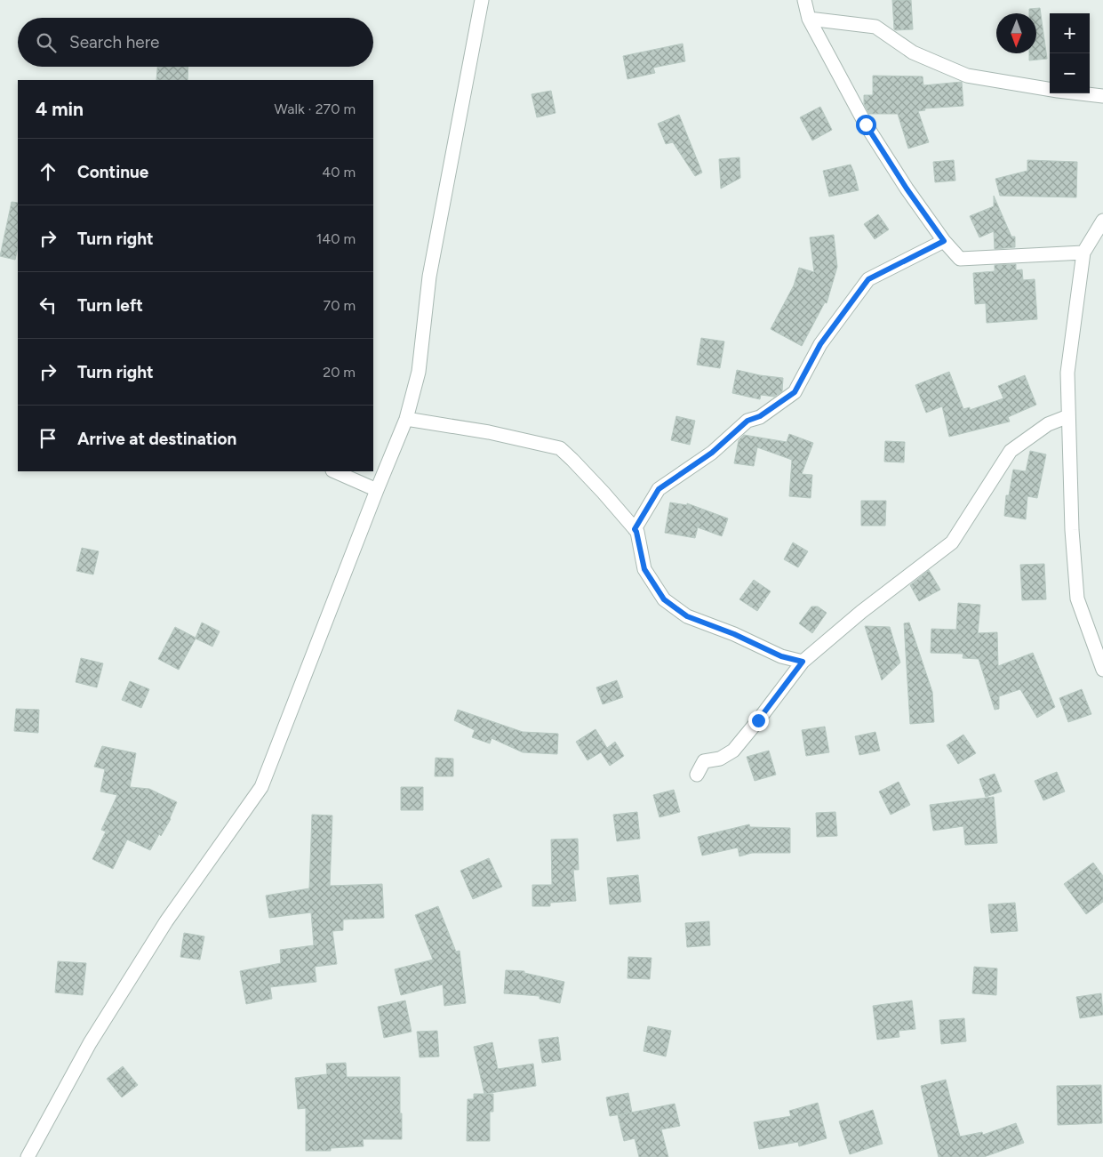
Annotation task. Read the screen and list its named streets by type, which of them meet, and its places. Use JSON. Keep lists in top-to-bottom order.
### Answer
{
  "north": "bottom",
  "page": {
    "map_buttons": ["+", "−"],
    "search": "Search here",
    "heading": ["4 min", "Walk · 270 m"],
    "list": [
      ["Continue", "40 m"],
      ["Turn right", "140 m"],
      ["Turn left", "70 m"],
      ["Turn right", "20 m"],
      "Arrive at destination"
    ]
  }
}
